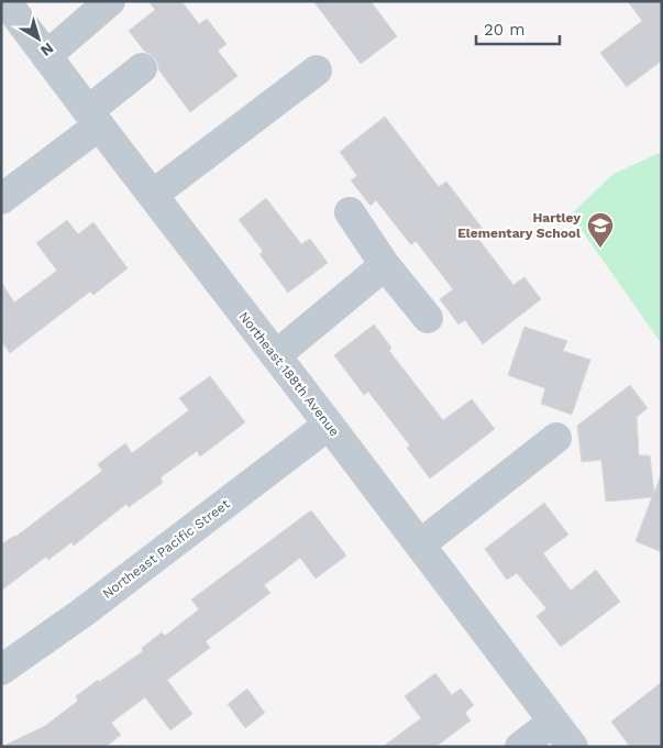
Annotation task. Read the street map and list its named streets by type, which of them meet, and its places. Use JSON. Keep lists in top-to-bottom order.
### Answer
{
  "streets": {
    "street": ["Northeast 188th Avenue", "Northeast Pacific Street"]
  },
  "crossings": [
    ["Northeast 188th Avenue", "Northeast Pacific Street"]
  ],
  "places": {
    "school or university": ["Hartley Elementary School"]
  },
  "scale_bar": "20 m",
  "north": "bottom right"
}
